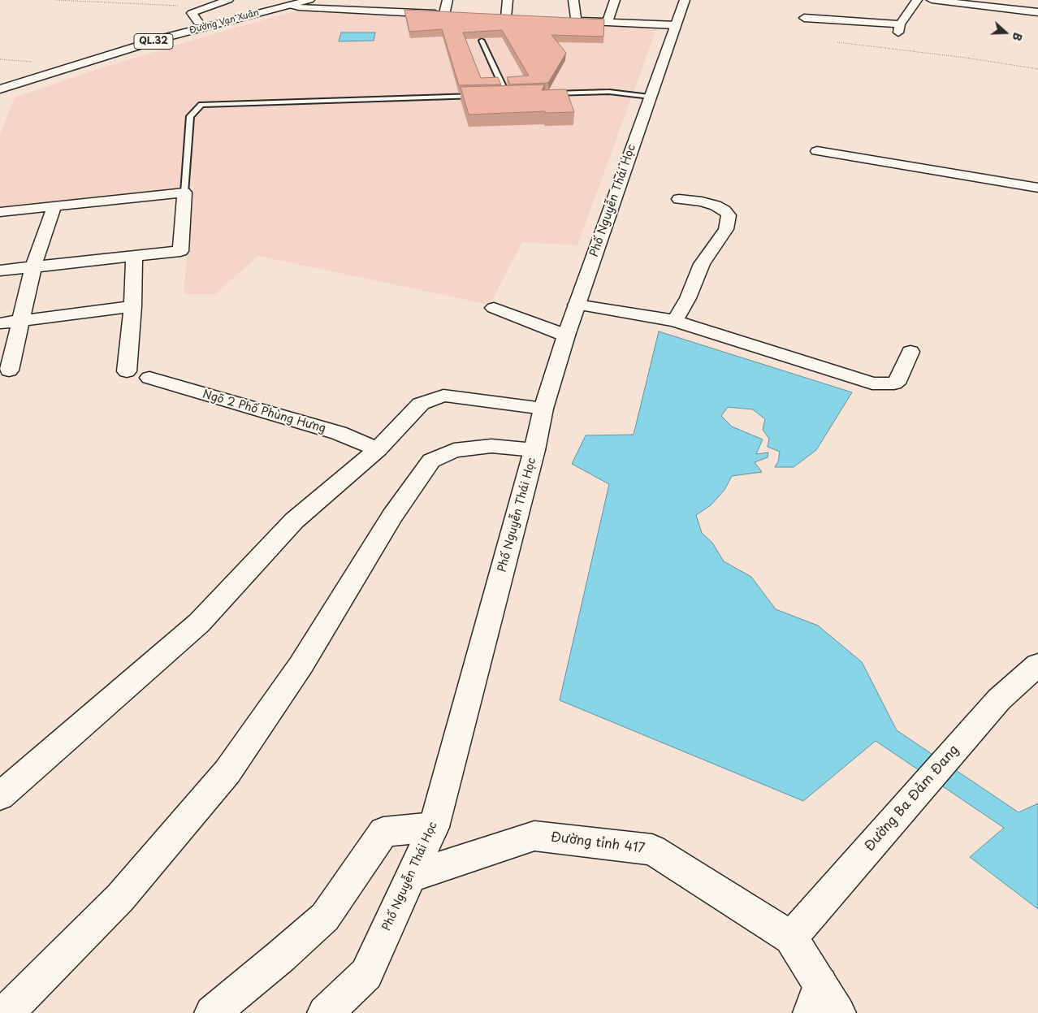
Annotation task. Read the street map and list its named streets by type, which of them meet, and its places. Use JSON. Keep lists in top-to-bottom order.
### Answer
{
  "streets": {
    "main road": [
      "Đường Vạn Xuân",
      "QL.32",
      "Phố Nguyễn Thái Học",
      "Ngõ 2 Phố Phùng Hưng",
      "Đường Ba Đảm Đang",
      "Đường tỉnh 417"
    ]
  },
  "crossings": [
    ["Phố Nguyễn Thái Học", "Đường tỉnh 417"],
    ["Đường Ba Đảm Đang", "Đường tỉnh 417"]
  ],
  "north": "right"
}
